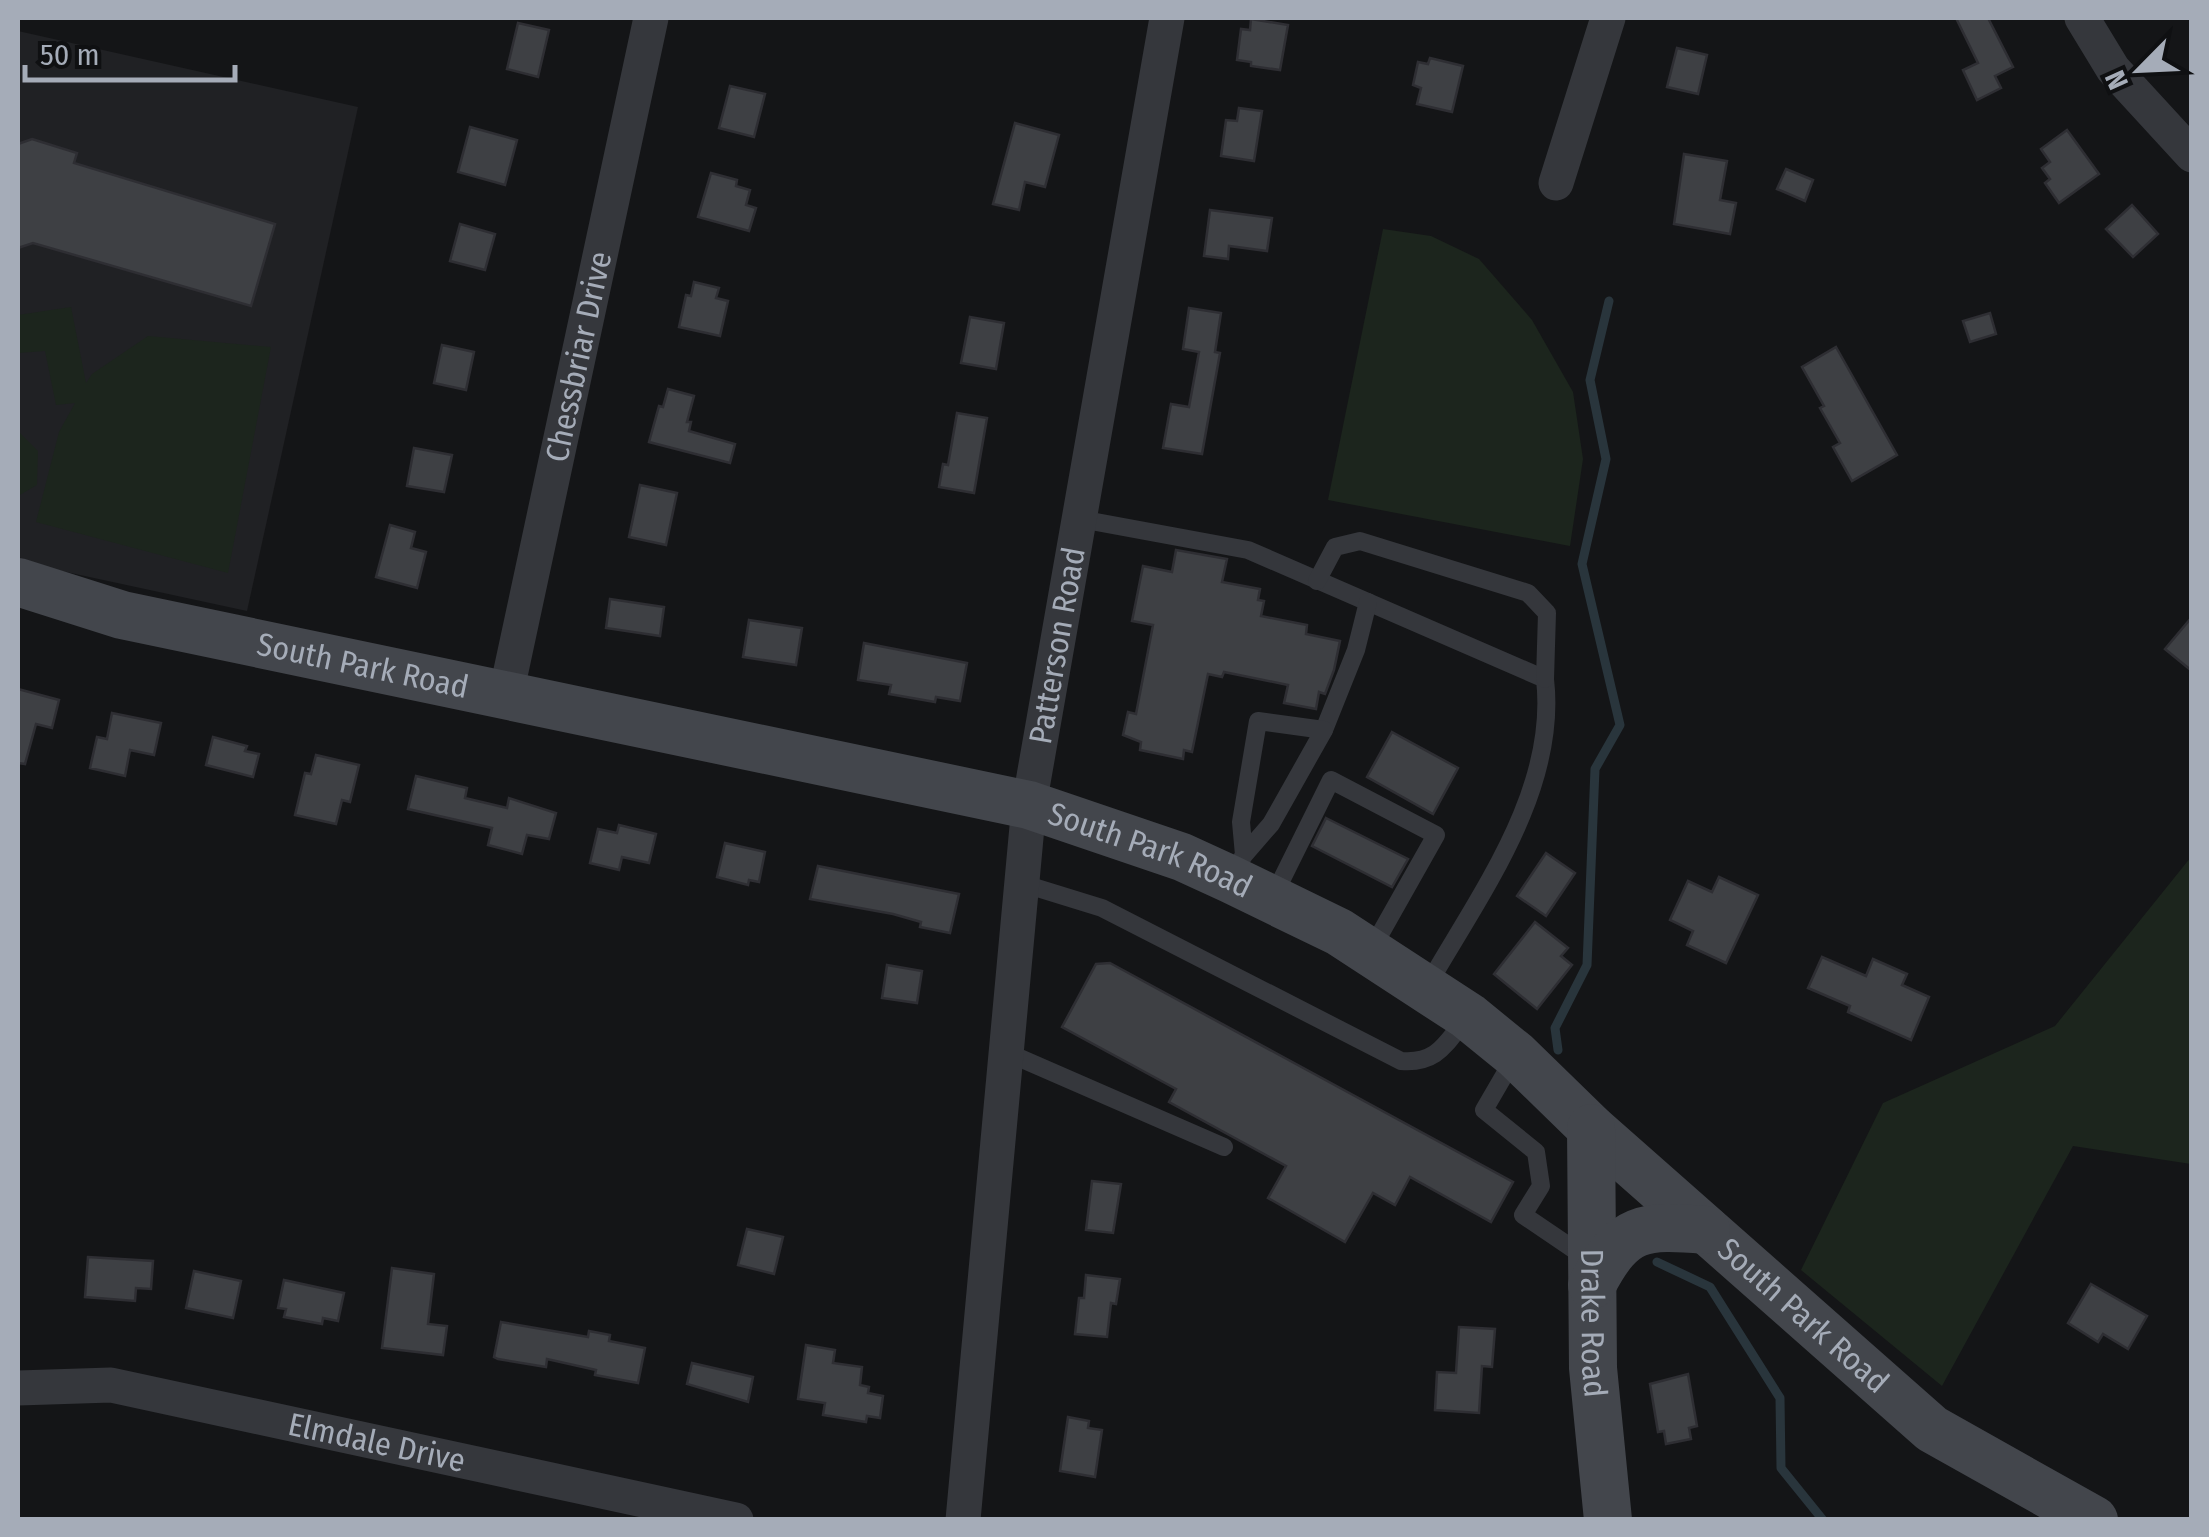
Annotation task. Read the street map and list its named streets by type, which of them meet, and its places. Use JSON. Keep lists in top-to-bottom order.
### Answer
{
  "streets": {
    "main road": ["South Park Road", "Drake Road"],
    "street": ["Chessbriar Drive", "Patterson Road", "Elmdale Drive"]
  },
  "crossings": [
    ["Chessbriar Drive", "South Park Road"],
    ["Patterson Road", "South Park Road"],
    ["South Park Road", "Drake Road"]
  ],
  "scale_bar": "50 m",
  "north": "bottom left"
}
